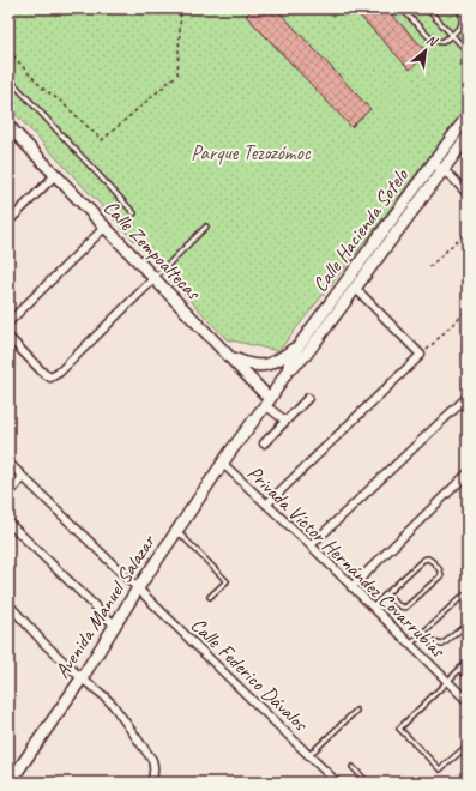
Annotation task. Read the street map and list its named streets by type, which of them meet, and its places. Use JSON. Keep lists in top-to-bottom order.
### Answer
{
  "streets": {
    "street": [
      "Calle Hacienda Sotelo",
      "Calle Zempoaltecas",
      "Privada Víctor Hernández Covarrubias",
      "Avenida Manuel Salazar",
      "Calle Federico Dávalos"
    ]
  },
  "crossings": [
    ["Calle Hacienda Sotelo", "Calle Zempoaltecas"],
    ["Calle Hacienda Sotelo", "Avenida Manuel Salazar"],
    ["Privada Víctor Hernández Covarrubias", "Avenida Manuel Salazar"],
    ["Avenida Manuel Salazar", "Calle Federico Dávalos"]
  ],
  "parks": ["Parque Tezozómoc"],
  "north": "top right"
}
